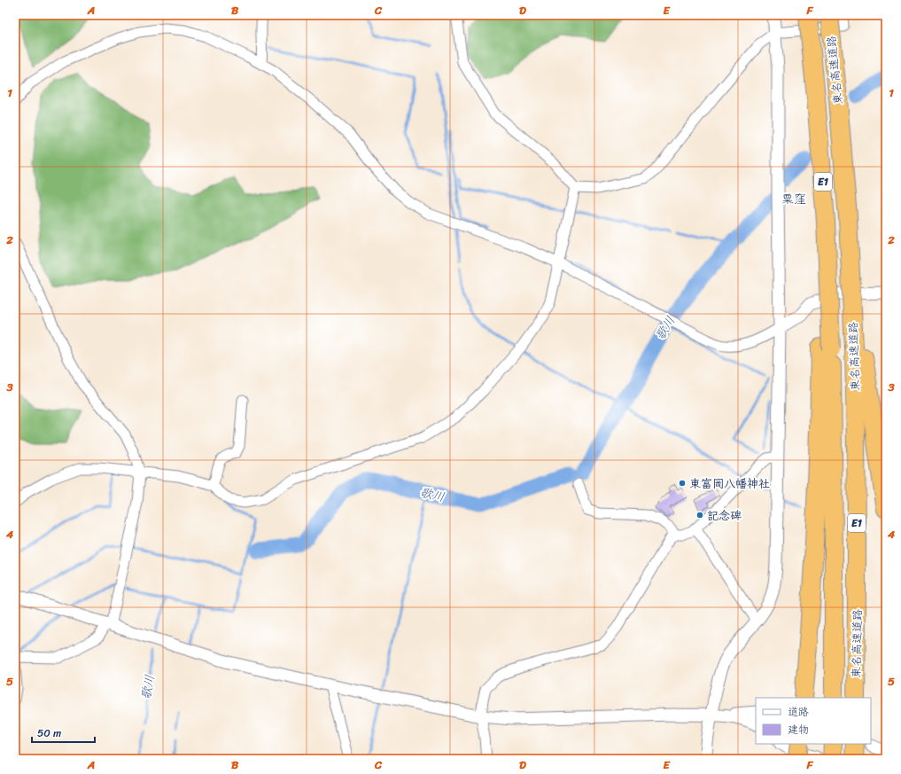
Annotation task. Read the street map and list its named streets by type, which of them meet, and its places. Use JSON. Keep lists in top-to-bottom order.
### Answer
{
  "streets": {
    "highway": ["東名高速道路", "E1"]
  },
  "districts": ["粟窪"],
  "water": ["歌川"],
  "places": ["東富岡八幡神社", "記念碑"],
  "legend": ["道路", "建物"],
  "scale_bar": "50 m",
  "grid": {
    "columns": [
      "A",
      "B",
      "C",
      "D",
      "E",
      "F"
    ],
    "rows": [
      "1",
      "2",
      "3",
      "4",
      "5"
    ]
  }
}
